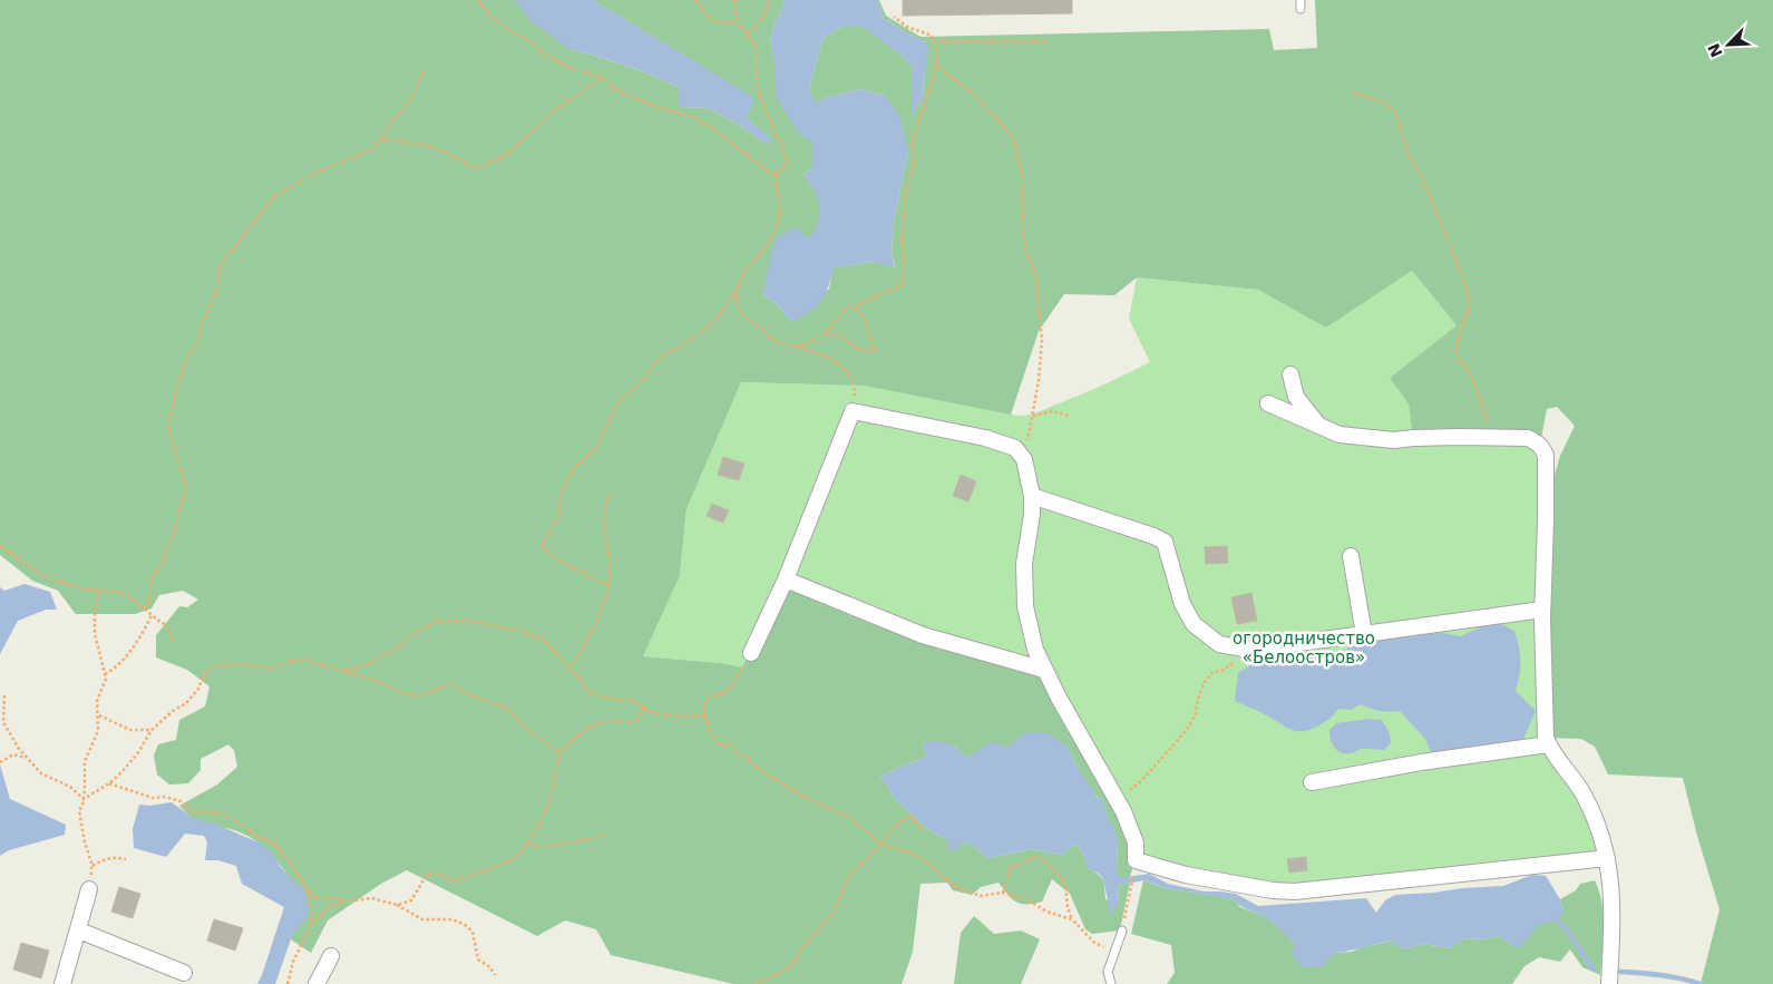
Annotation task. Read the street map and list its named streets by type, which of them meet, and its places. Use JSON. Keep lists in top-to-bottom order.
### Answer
{
  "parks": ["огородничество «Белоостров»"],
  "north": "bottom left"
}
